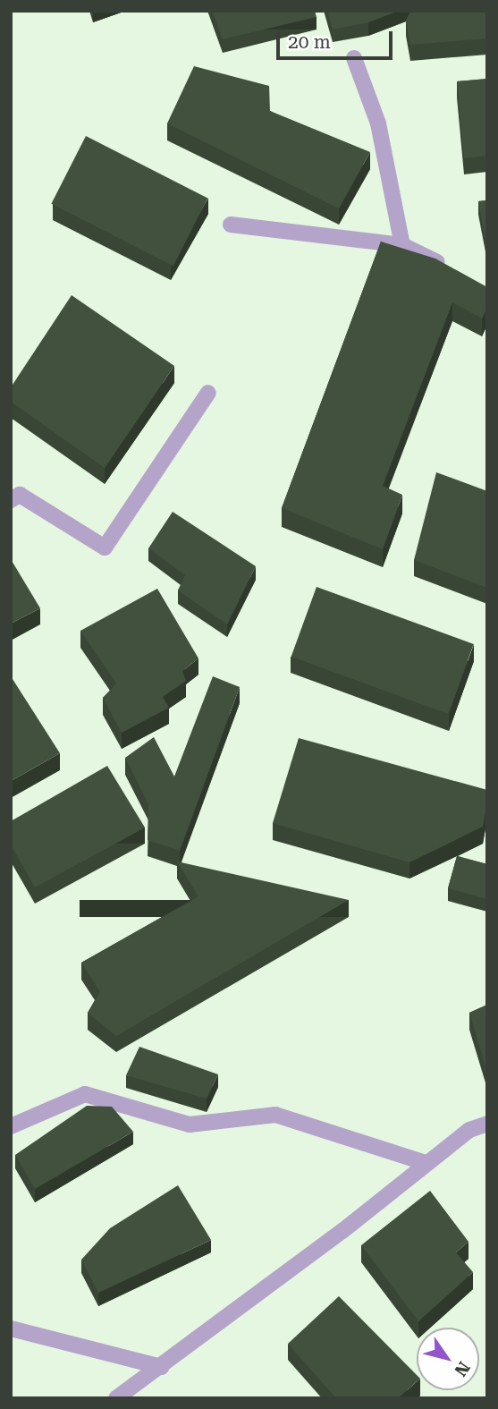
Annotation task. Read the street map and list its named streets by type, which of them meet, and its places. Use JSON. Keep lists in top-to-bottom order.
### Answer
{
  "scale_bar": "20 m",
  "north": "bottom right"
}
